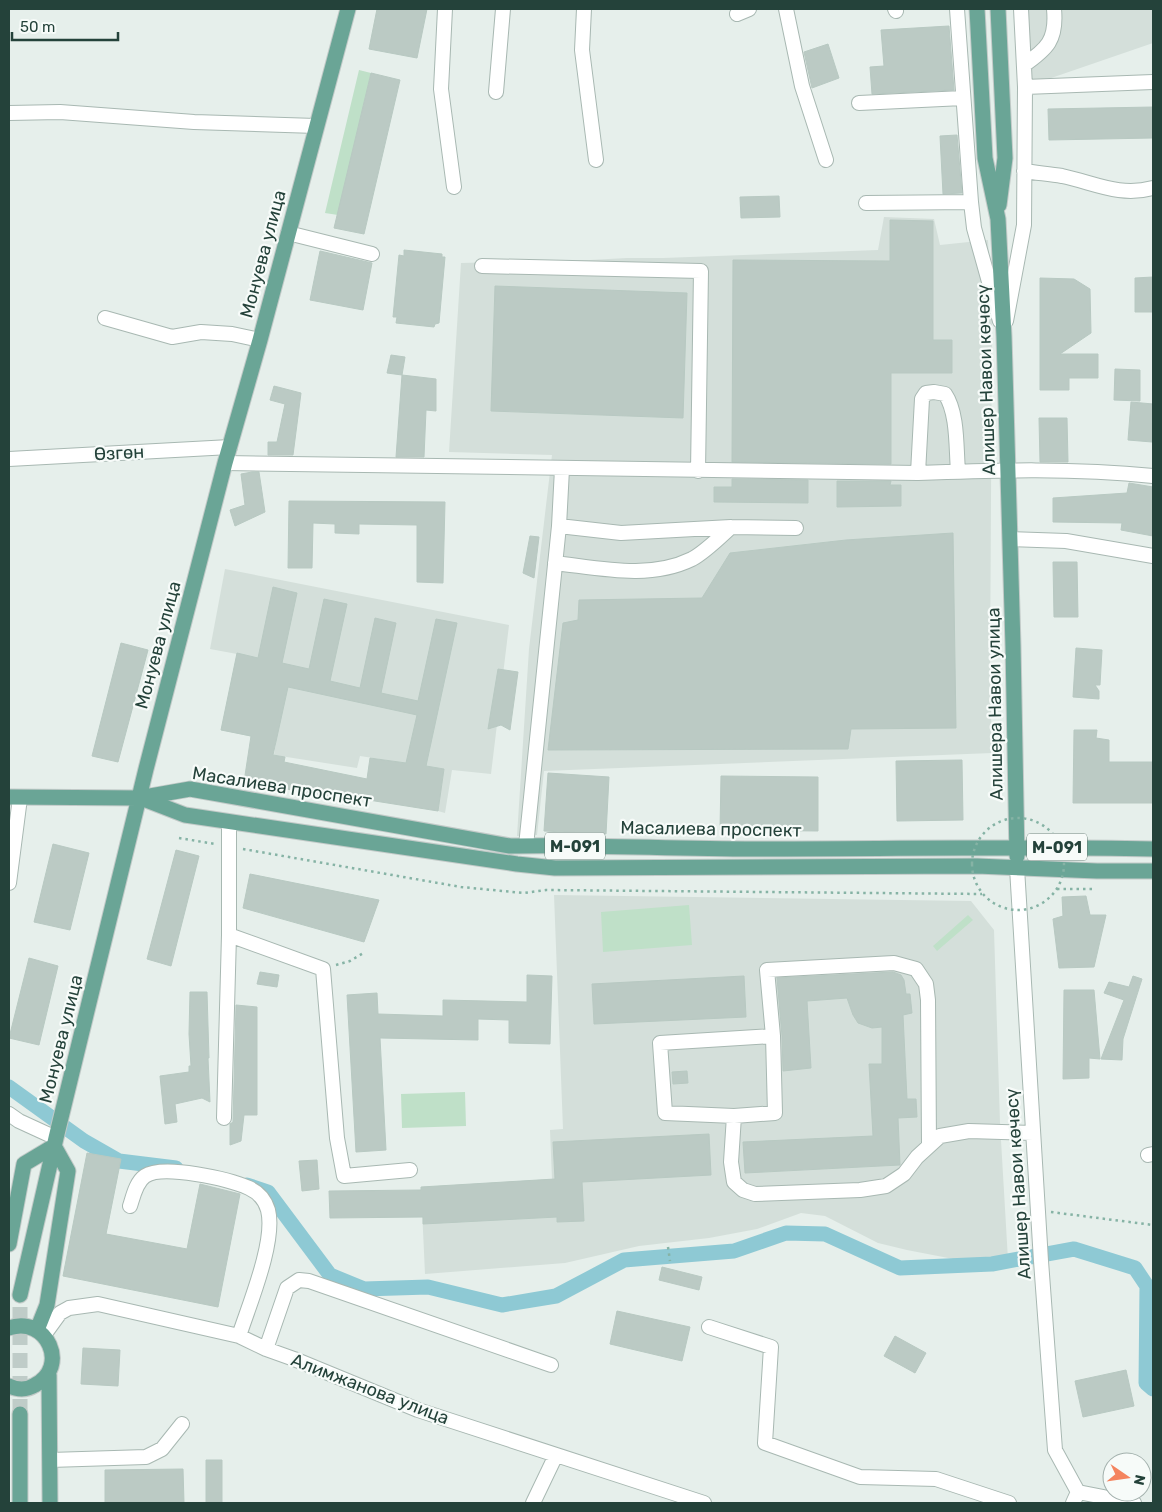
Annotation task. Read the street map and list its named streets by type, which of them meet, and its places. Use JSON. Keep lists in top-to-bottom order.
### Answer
{
  "streets": {
    "main road": [
      "Монуева улица",
      "Алишер Навои көчөсү",
      "Алишера Навои улица",
      "Масалиева проспект",
      "М-091"
    ],
    "street": ["Өзгөн", "Алимжанова улица"]
  },
  "crossings": [
    ["Монуева улица", "Өзгөн"],
    ["Монуева улица", "Масалиева проспект"],
    ["Алишер Навои көчөсү", "Алишера Навои улица"],
    ["Алишер Навои көчөсү", "Масалиева проспект"],
    ["Алишер Навои көчөсү", "М-091"],
    ["Алишера Навои улица", "Масалиева проспект"],
    ["Алишера Навои улица", "М-091"],
    ["Масалиева проспект", "М-091"]
  ],
  "scale_bar": "50 m",
  "north": "right"
}
